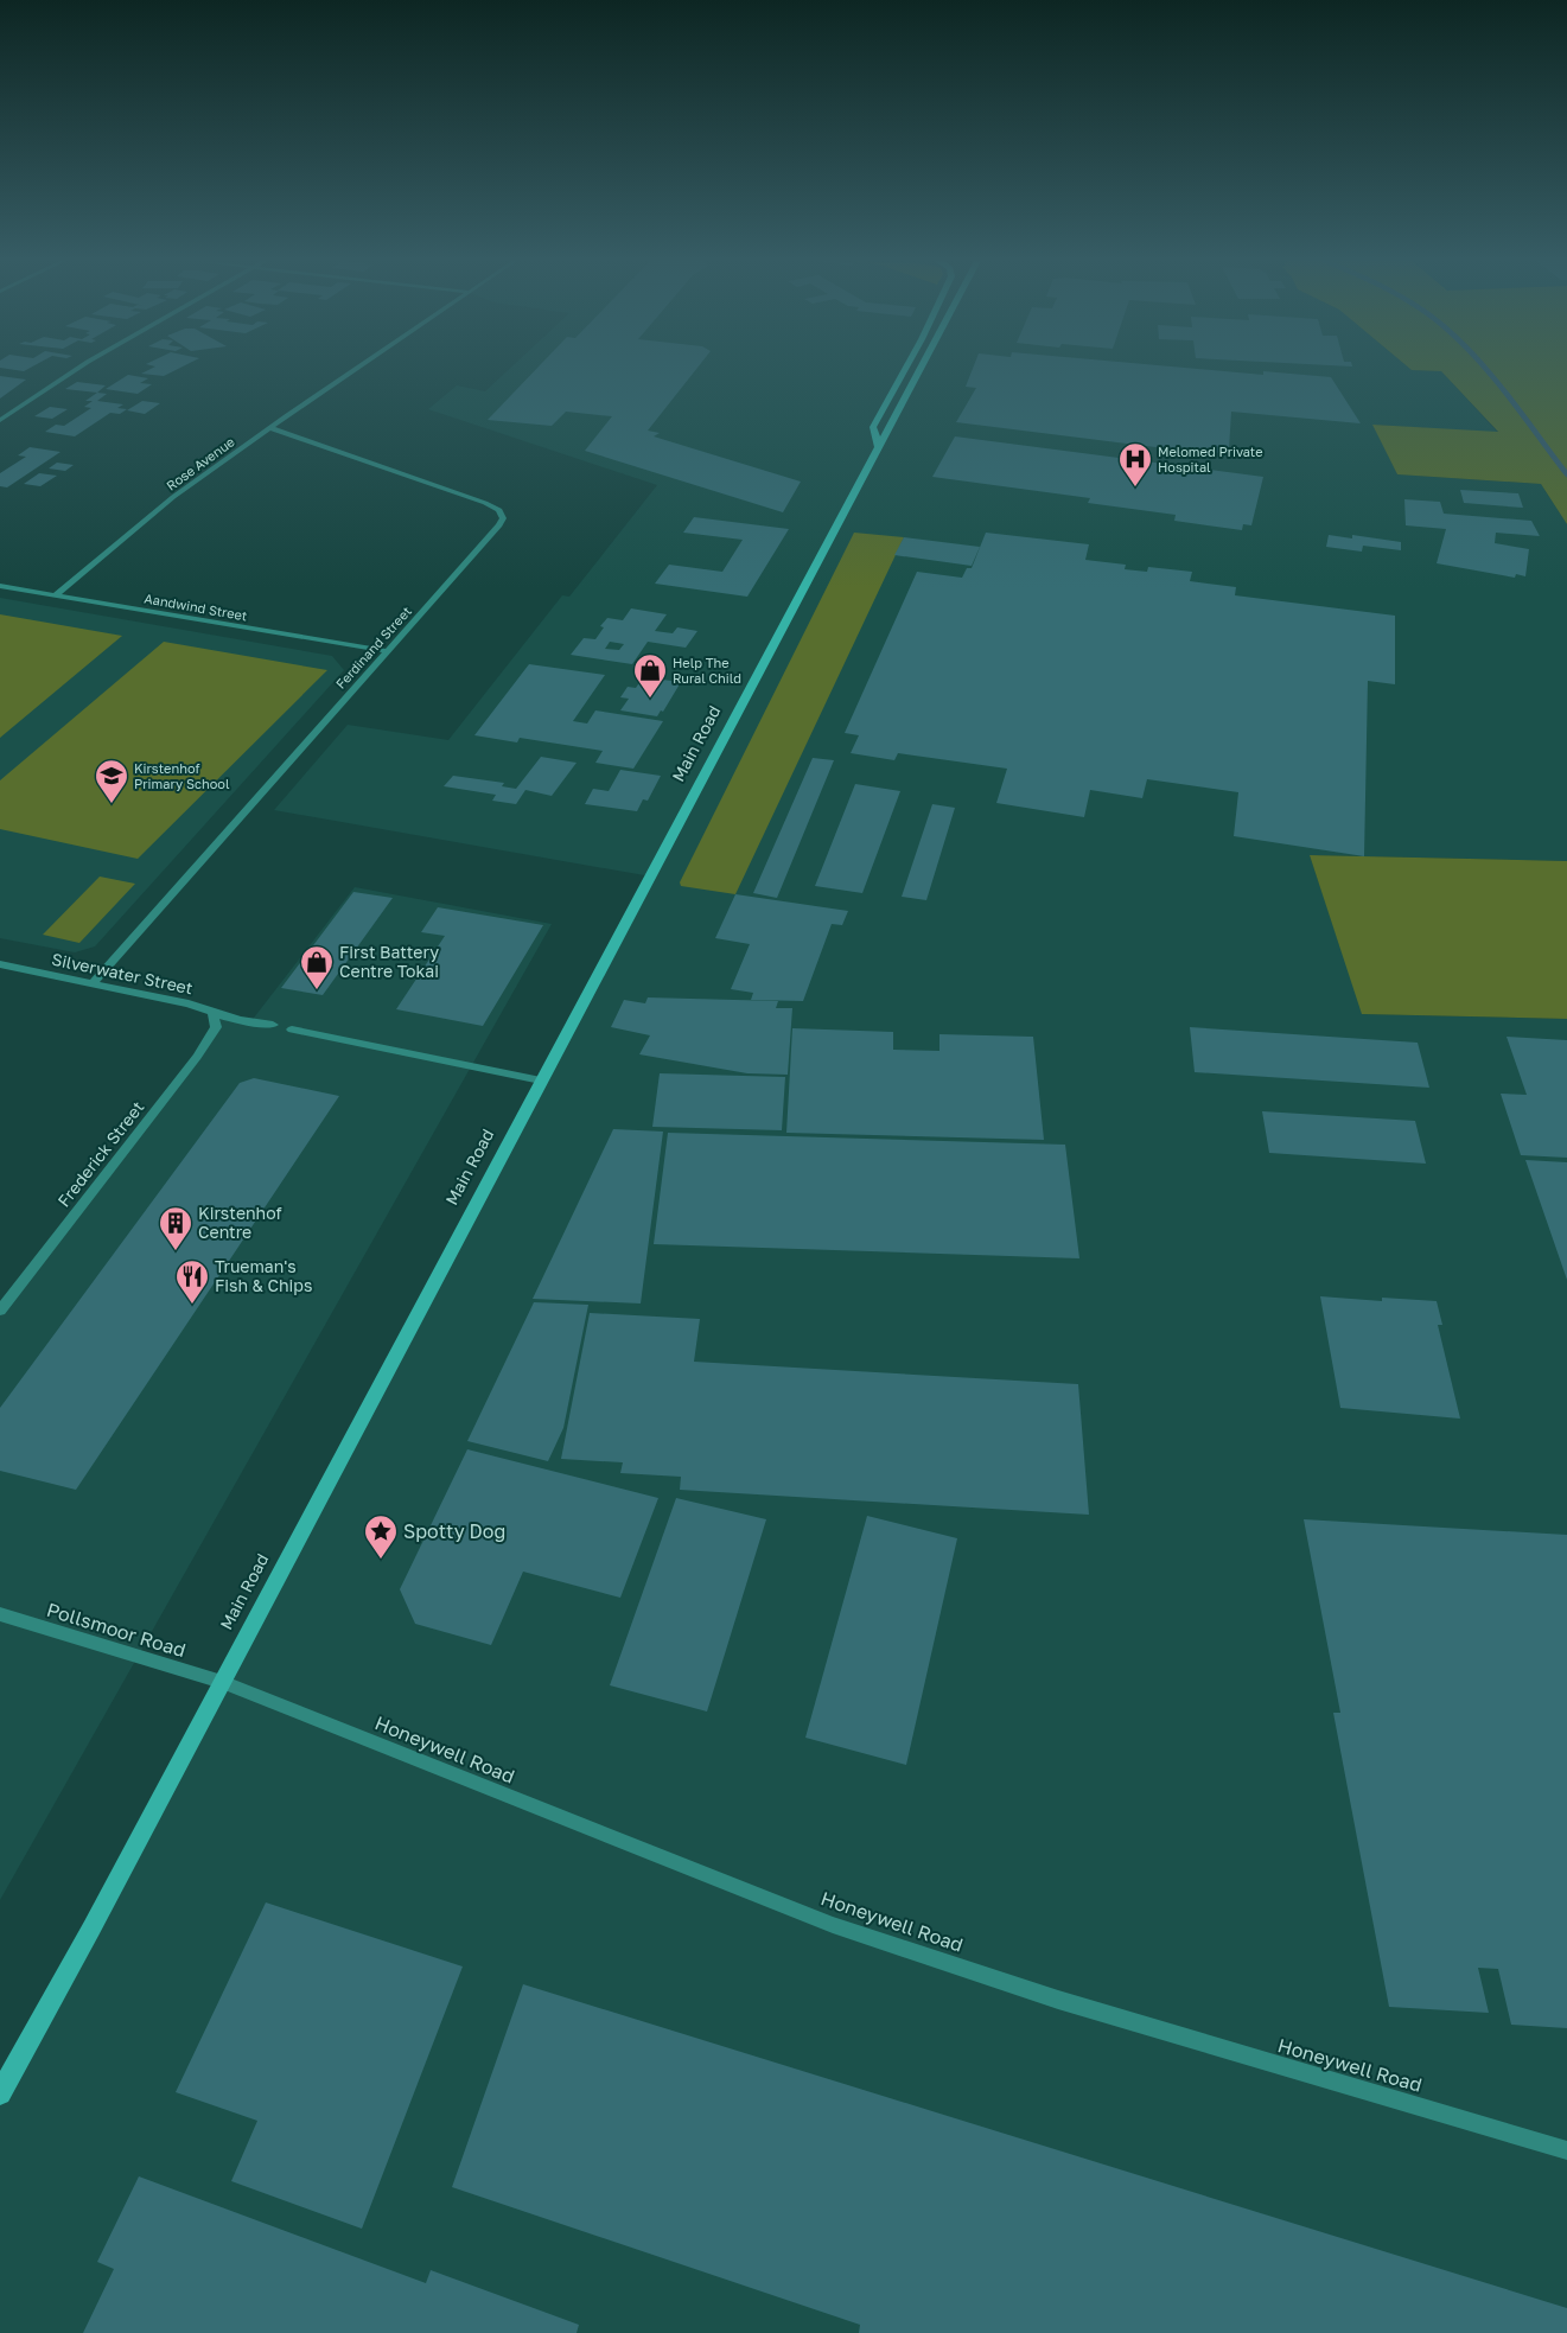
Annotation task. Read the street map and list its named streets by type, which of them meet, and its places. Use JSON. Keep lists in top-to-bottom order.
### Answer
{
  "streets": {
    "main road": ["Main Road"],
    "street": [
      "Rose Avenue",
      "Aandwind Street",
      "Ferdinand Street",
      "Silverwater Street",
      "Frederick Street",
      "Pollsmoor Road",
      "Honeywell Road"
    ]
  },
  "crossings": [
    ["Rose Avenue", "Aandwind Street"],
    ["Rose Avenue", "Ferdinand Street"],
    ["Aandwind Street", "Ferdinand Street"],
    ["Ferdinand Street", "Silverwater Street"],
    ["Main Road", "Pollsmoor Road"],
    ["Main Road", "Honeywell Road"],
    ["Silverwater Street", "Frederick Street"],
    ["Pollsmoor Road", "Honeywell Road"]
  ],
  "places": {
    "hospital": ["Melomed Private Hospital"],
    "shop": ["Help The Rural Child", "First Battery Centre Tokai"],
    "school or university": ["Kirstenhof Primary School"],
    "building": ["Kirstenhof Centre"],
    "restaurant": ["Trueman's Fish & Chips"],
    "place": ["Spotty Dog"]
  }
}
